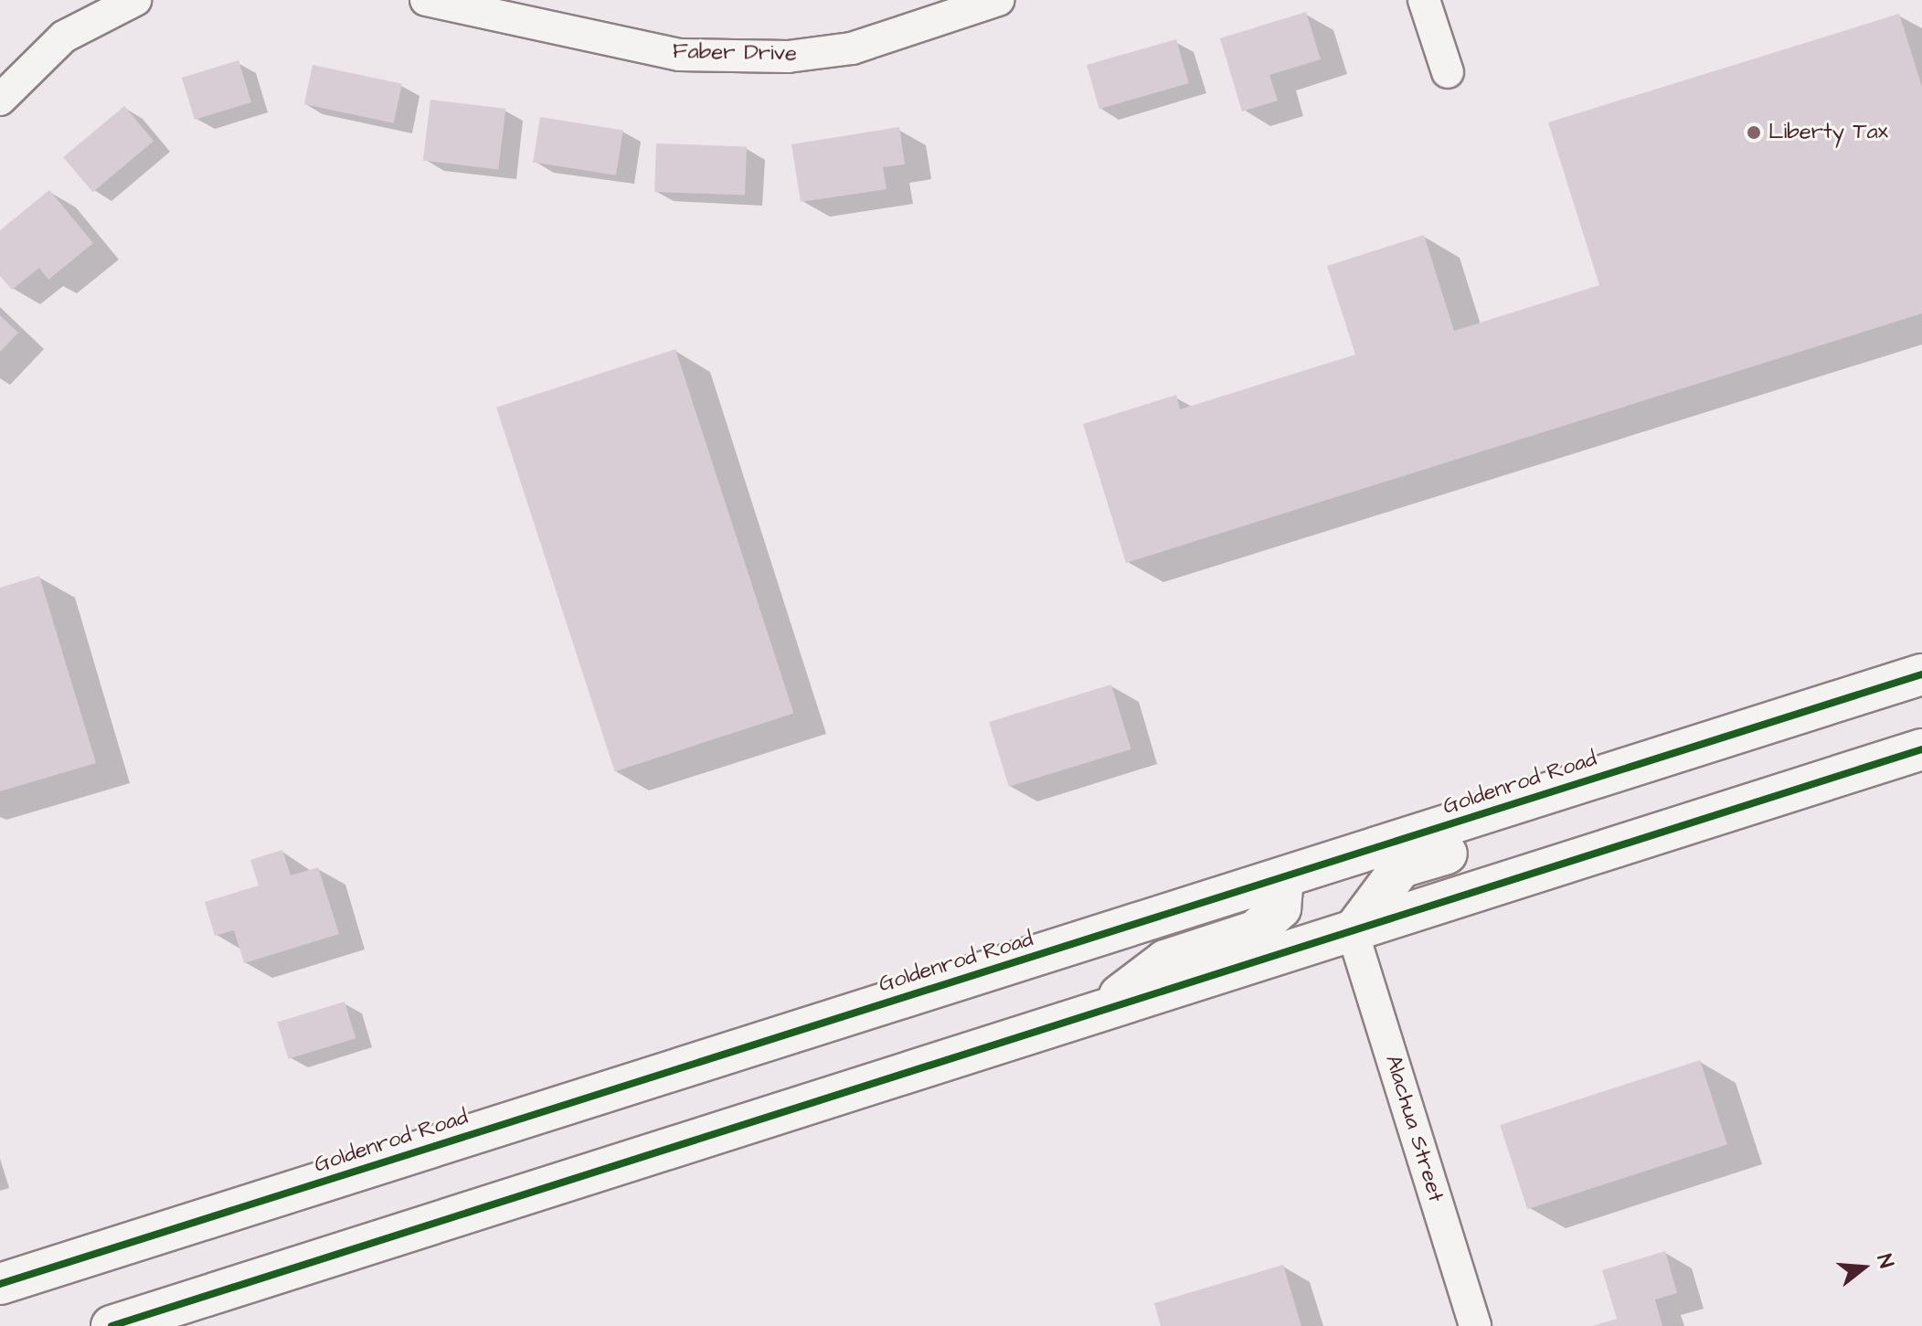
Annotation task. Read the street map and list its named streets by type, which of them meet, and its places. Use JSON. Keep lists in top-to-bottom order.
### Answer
{
  "streets": {
    "main road": ["Goldenrod Road"],
    "street": ["Faber Drive", "Alachua Street"]
  },
  "places": ["Liberty Tax"],
  "north": "right"
}
